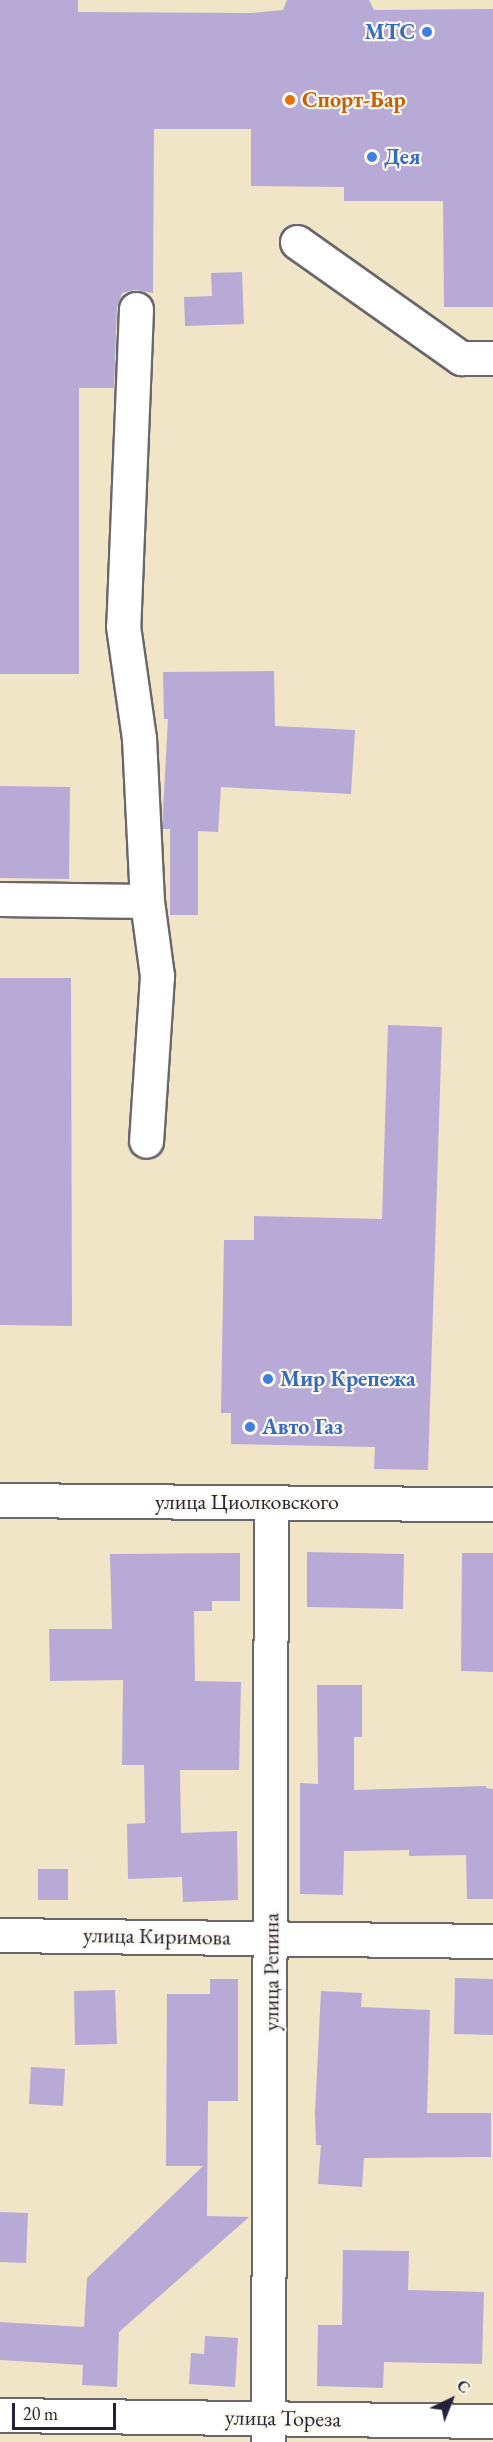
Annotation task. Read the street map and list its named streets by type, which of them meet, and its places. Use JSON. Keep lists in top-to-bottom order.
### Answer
{
  "streets": {
    "street": [
      "улица Циолковского",
      "улица Киримова",
      "улица Репина",
      "улица Тореза"
    ]
  },
  "crossings": [
    ["улица Циолковского", "улица Репина"],
    ["улица Киримова", "улица Репина"],
    ["улица Репина", "улица Тореза"]
  ],
  "places": [
    "МТС",
    "Спорт-Бар",
    "Дея",
    "Мир Крепежа",
    "Авто Газ"
  ],
  "scale_bar": "20 m",
  "north": "top right"
}
